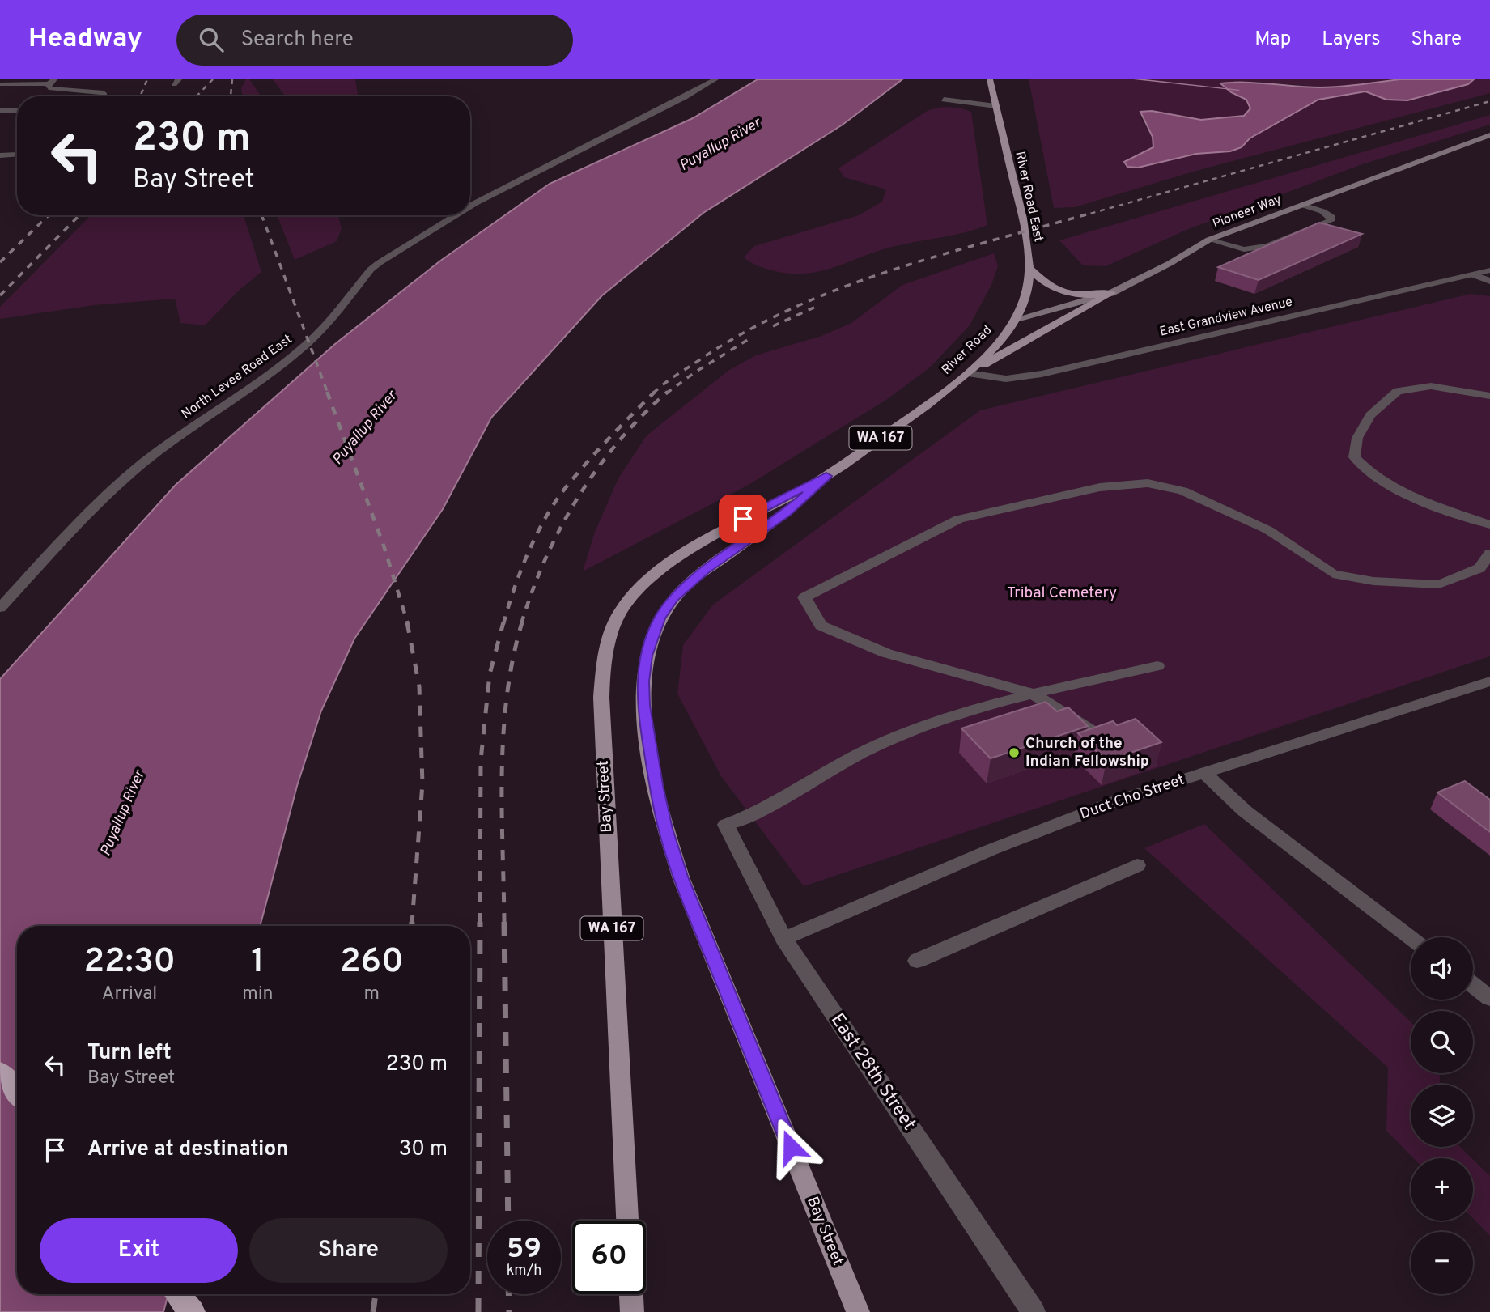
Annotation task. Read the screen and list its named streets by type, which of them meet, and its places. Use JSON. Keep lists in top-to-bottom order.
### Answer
{
  "streets": {
    "main road": [
      "River Road East",
      "Pioneer Way",
      "River Road",
      "WA 167",
      "Bay Street"
    ],
    "street": [
      "East Grandview Avenue",
      "North Levee Road East",
      "Duct Cho Street",
      "East 28th Street"
    ]
  },
  "crossings": [
    ["River Road East", "Pioneer Way"],
    ["River Road East", "River Road"],
    ["Pioneer Way", "River Road"],
    ["East Grandview Avenue", "River Road"],
    ["River Road", "Bay Street"],
    ["Duct Cho Street", "East 28th Street"]
  ],
  "water": ["Puyallup River"],
  "parks": ["Tribal Cemetery"],
  "places": ["Church of the Indian Fellowship"],
  "page": {
    "header": "Headway",
    "search": "Search here",
    "nav": ["Map", "Layers", "Share"],
    "turn": ["230 m", "Bay Street"],
    "eta": [
      "22:30",
      "Arrival",
      "1",
      "min",
      "260",
      "m"
    ],
    "map_buttons": ["+", "−"],
    "list": [
      {
        "name": "Turn left",
        "note": "Bay Street",
        "value": "230 m"
      },
      {
        "name": "Arrive at destination",
        "value": "30 m"
      }
    ],
    "buttons": ["Exit", "Share"],
    "speed": "59 km/h",
    "limit": "60"
  }
}
